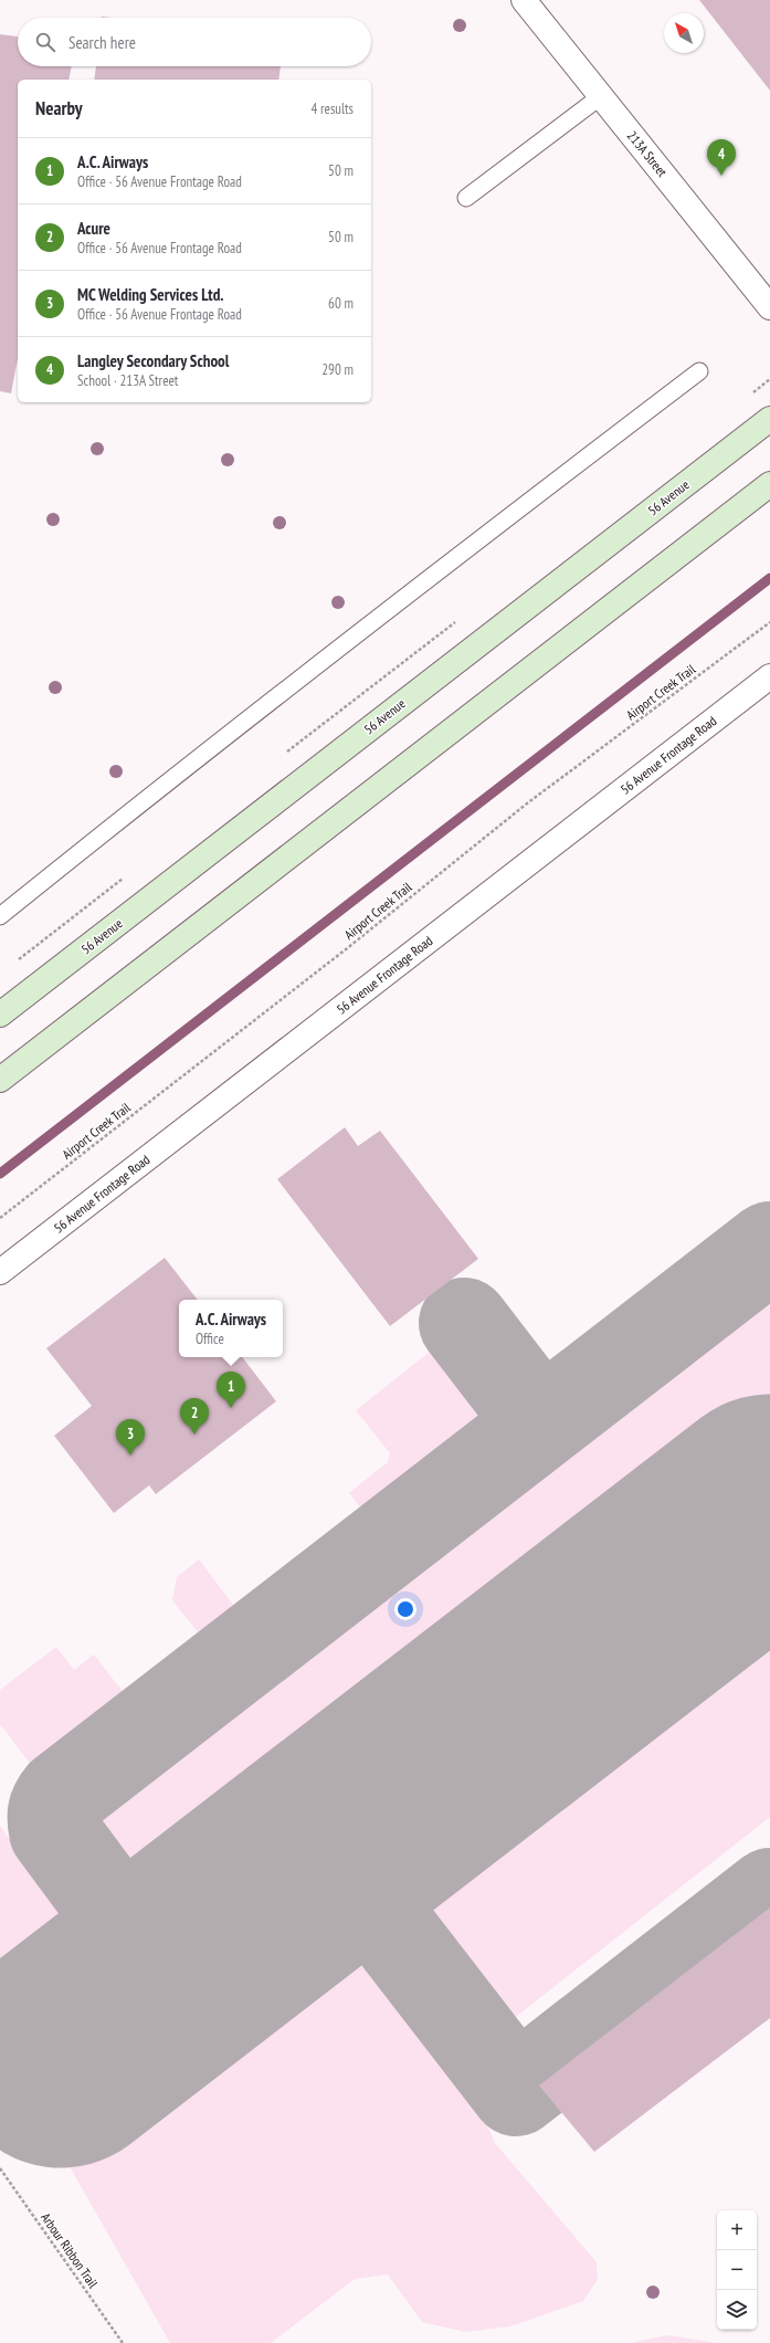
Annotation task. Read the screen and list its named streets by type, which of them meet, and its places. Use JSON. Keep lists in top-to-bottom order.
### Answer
{
  "streets": {
    "main road": ["56 Avenue"],
    "street": ["213A Street", "56 Avenue Frontage Road"],
    "path": ["Airport Creek Trail", "Arbour Ribbon Trail"]
  },
  "north": "top left",
  "page": {
    "search": "Search here",
    "heading": ["Nearby", "4 results"],
    "list": [
      {
        "mark": "1",
        "name": "A.C. Airways",
        "note": "Office · 56 Avenue Frontage Road",
        "value": "50 m"
      },
      {
        "mark": "2",
        "name": "Acure",
        "note": "Office · 56 Avenue Frontage Road",
        "value": "50 m"
      },
      {
        "mark": "3",
        "name": "MC Welding Services Ltd.",
        "note": "Office · 56 Avenue Frontage Road",
        "value": "60 m"
      },
      {
        "mark": "4",
        "name": "Langley Secondary School",
        "note": "School · 213A Street",
        "value": "290 m"
      }
    ],
    "pins": [
      "4",
      "1",
      "2",
      "3"
    ],
    "popup": ["A.C. Airways", "Office"],
    "map_buttons": ["+", "−"]
  }
}
